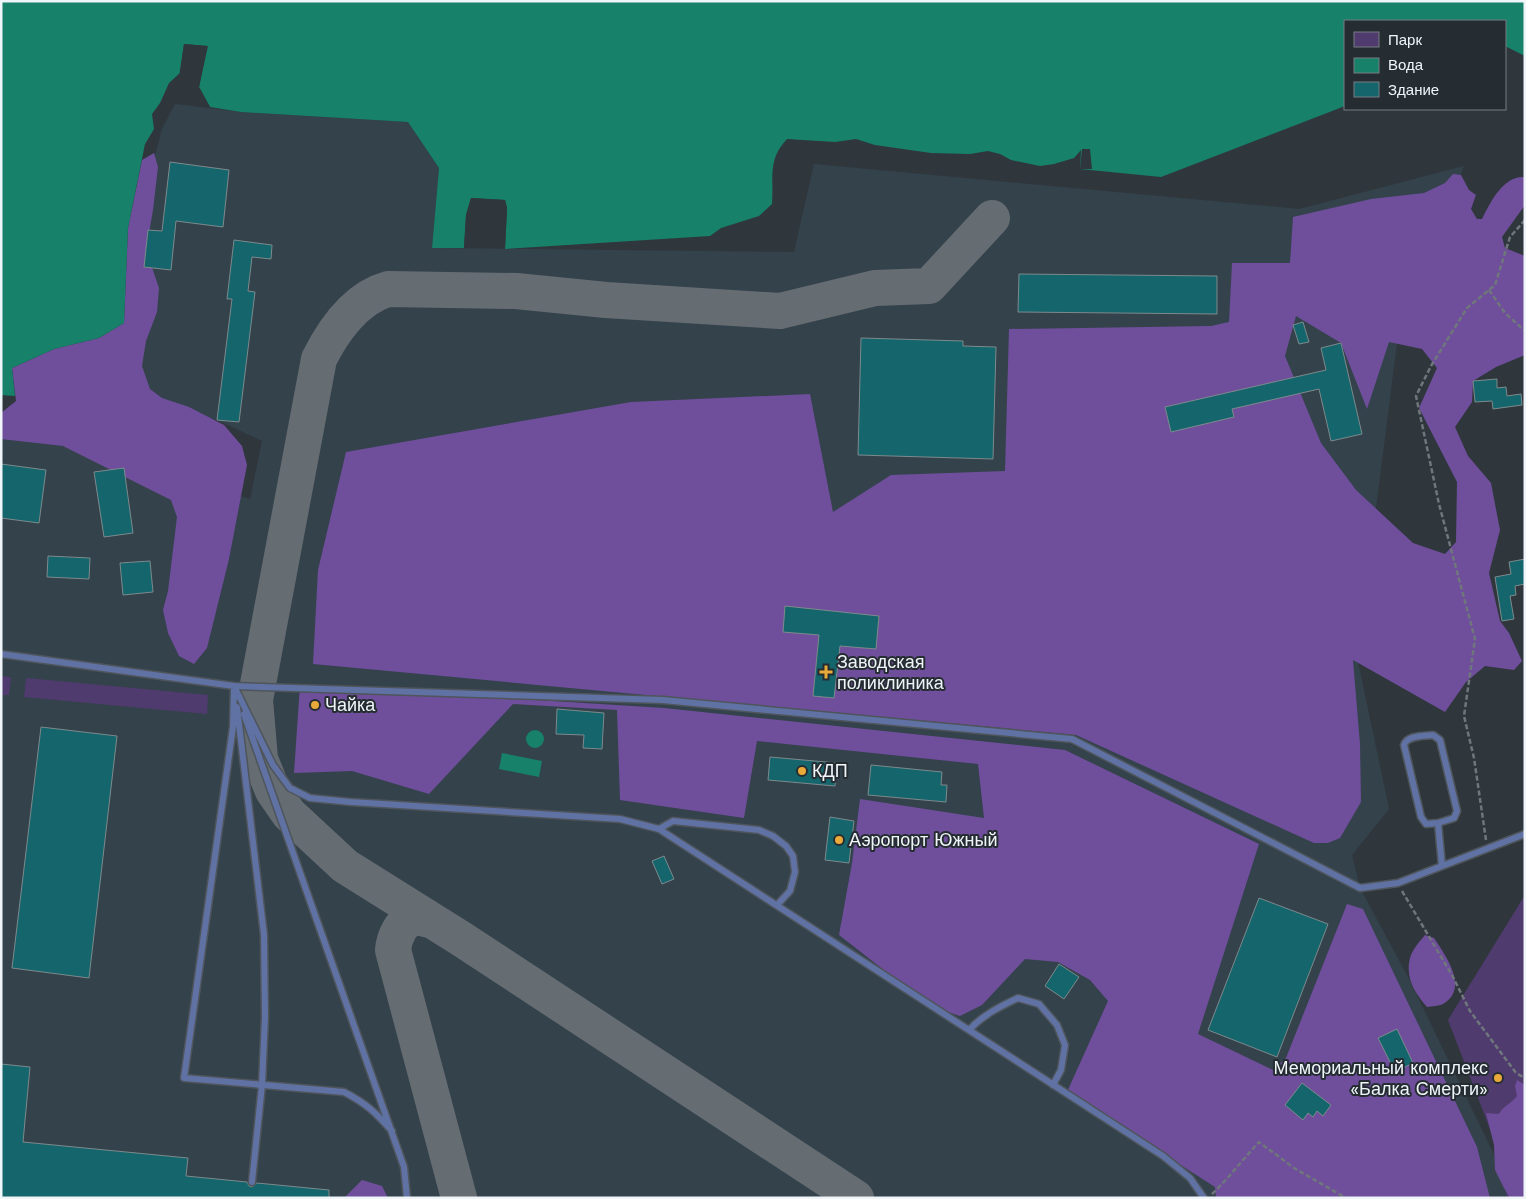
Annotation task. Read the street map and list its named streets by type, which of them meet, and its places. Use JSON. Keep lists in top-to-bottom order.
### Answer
{
  "places": {
    "health": ["Заводская поликлиника"],
    "other": [
      "Чайка",
      "КДП",
      "Аэропорт Южный",
      "Мемориальный комплекс «Балка Смерти»"
    ]
  },
  "legend": ["Парк", "Вода", "Здание"]
}
